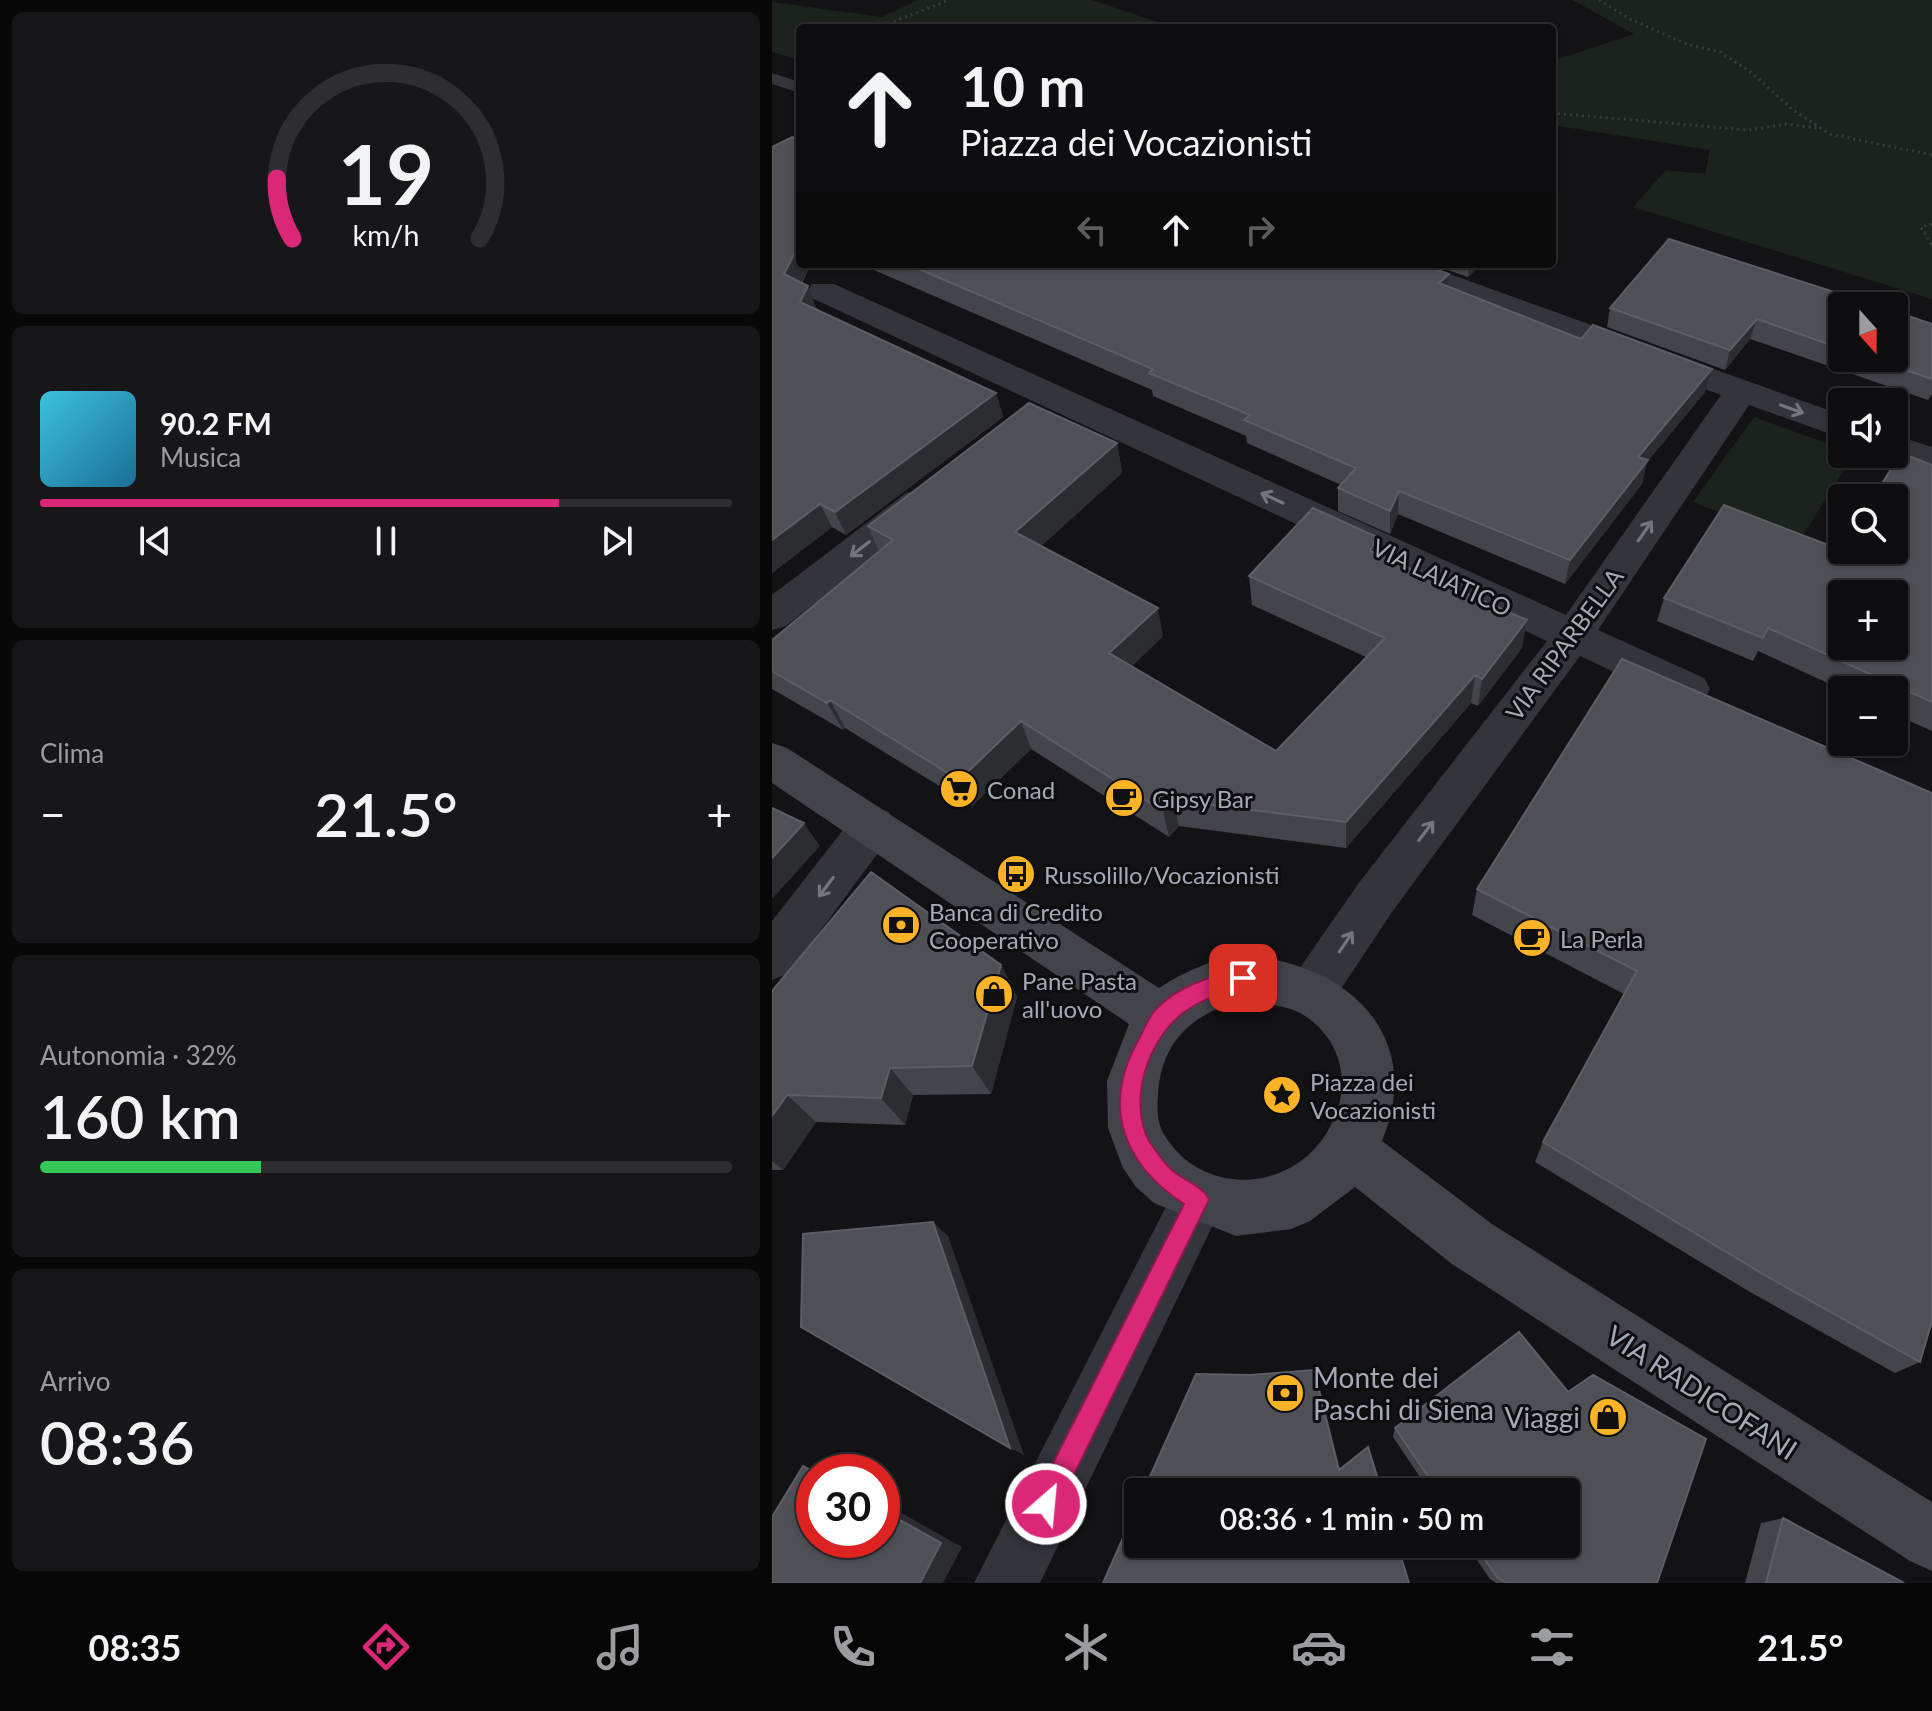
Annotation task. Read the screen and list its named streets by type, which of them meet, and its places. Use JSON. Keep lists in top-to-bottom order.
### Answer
{
  "streets": {
    "street": ["VIA LAIATICO", "VIA RIPARBELLA", "VIA RADICOFANI"]
  },
  "crossings": [
    ["VIA LAIATICO", "VIA RIPARBELLA"],
    ["VIA RIPARBELLA", "VIA RADICOFANI"]
  ],
  "one_way": ["VIA RIPARBELLA"],
  "places": {
    "supermarket": ["Conad"],
    "cafe": ["Gipsy Bar", "La Perla"],
    "bus stop": ["Russolillo/Vocazionisti"],
    "bank": ["Banca di Credito Cooperativo", "Monte dei Paschi di Siena"],
    "shop": ["Pane Pasta all'uovo", "Viaggi"],
    "place": ["Piazza dei Vocazionisti"]
  },
  "north": "bottom",
  "page": {
    "turn": ["10 m", "Piazza dei Vocazionisti"],
    "map_buttons": ["+", "−"],
    "song": ["90.2 FM", "Musica"],
    "tile": [
      "Clima",
      ["Autonomia · 32%", "160 km"],
      ["Arrivo", "08:36"]
    ],
    "heat": ["−", "21.5°", "+"],
    "limit": "30",
    "trip": "08:36 · 1 min · 50 m",
    "tabs": ["08:35", "21.5°"],
    "gauge": ["19", "km/h"]
  }
}
